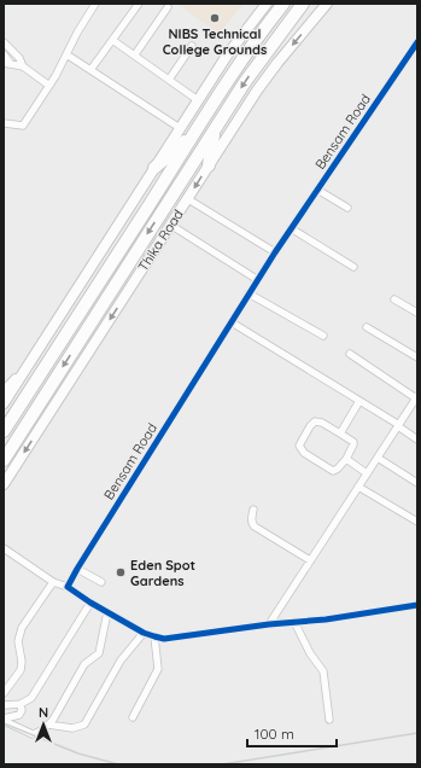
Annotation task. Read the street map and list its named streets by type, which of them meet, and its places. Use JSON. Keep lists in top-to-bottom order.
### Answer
{
  "streets": {
    "highway": ["Thika Road"],
    "street": ["Bensam Road"]
  },
  "places": ["NIBS Technical College Grounds", "Eden Spot Gardens"],
  "scale_bar": "100 m",
  "north": "top"
}
